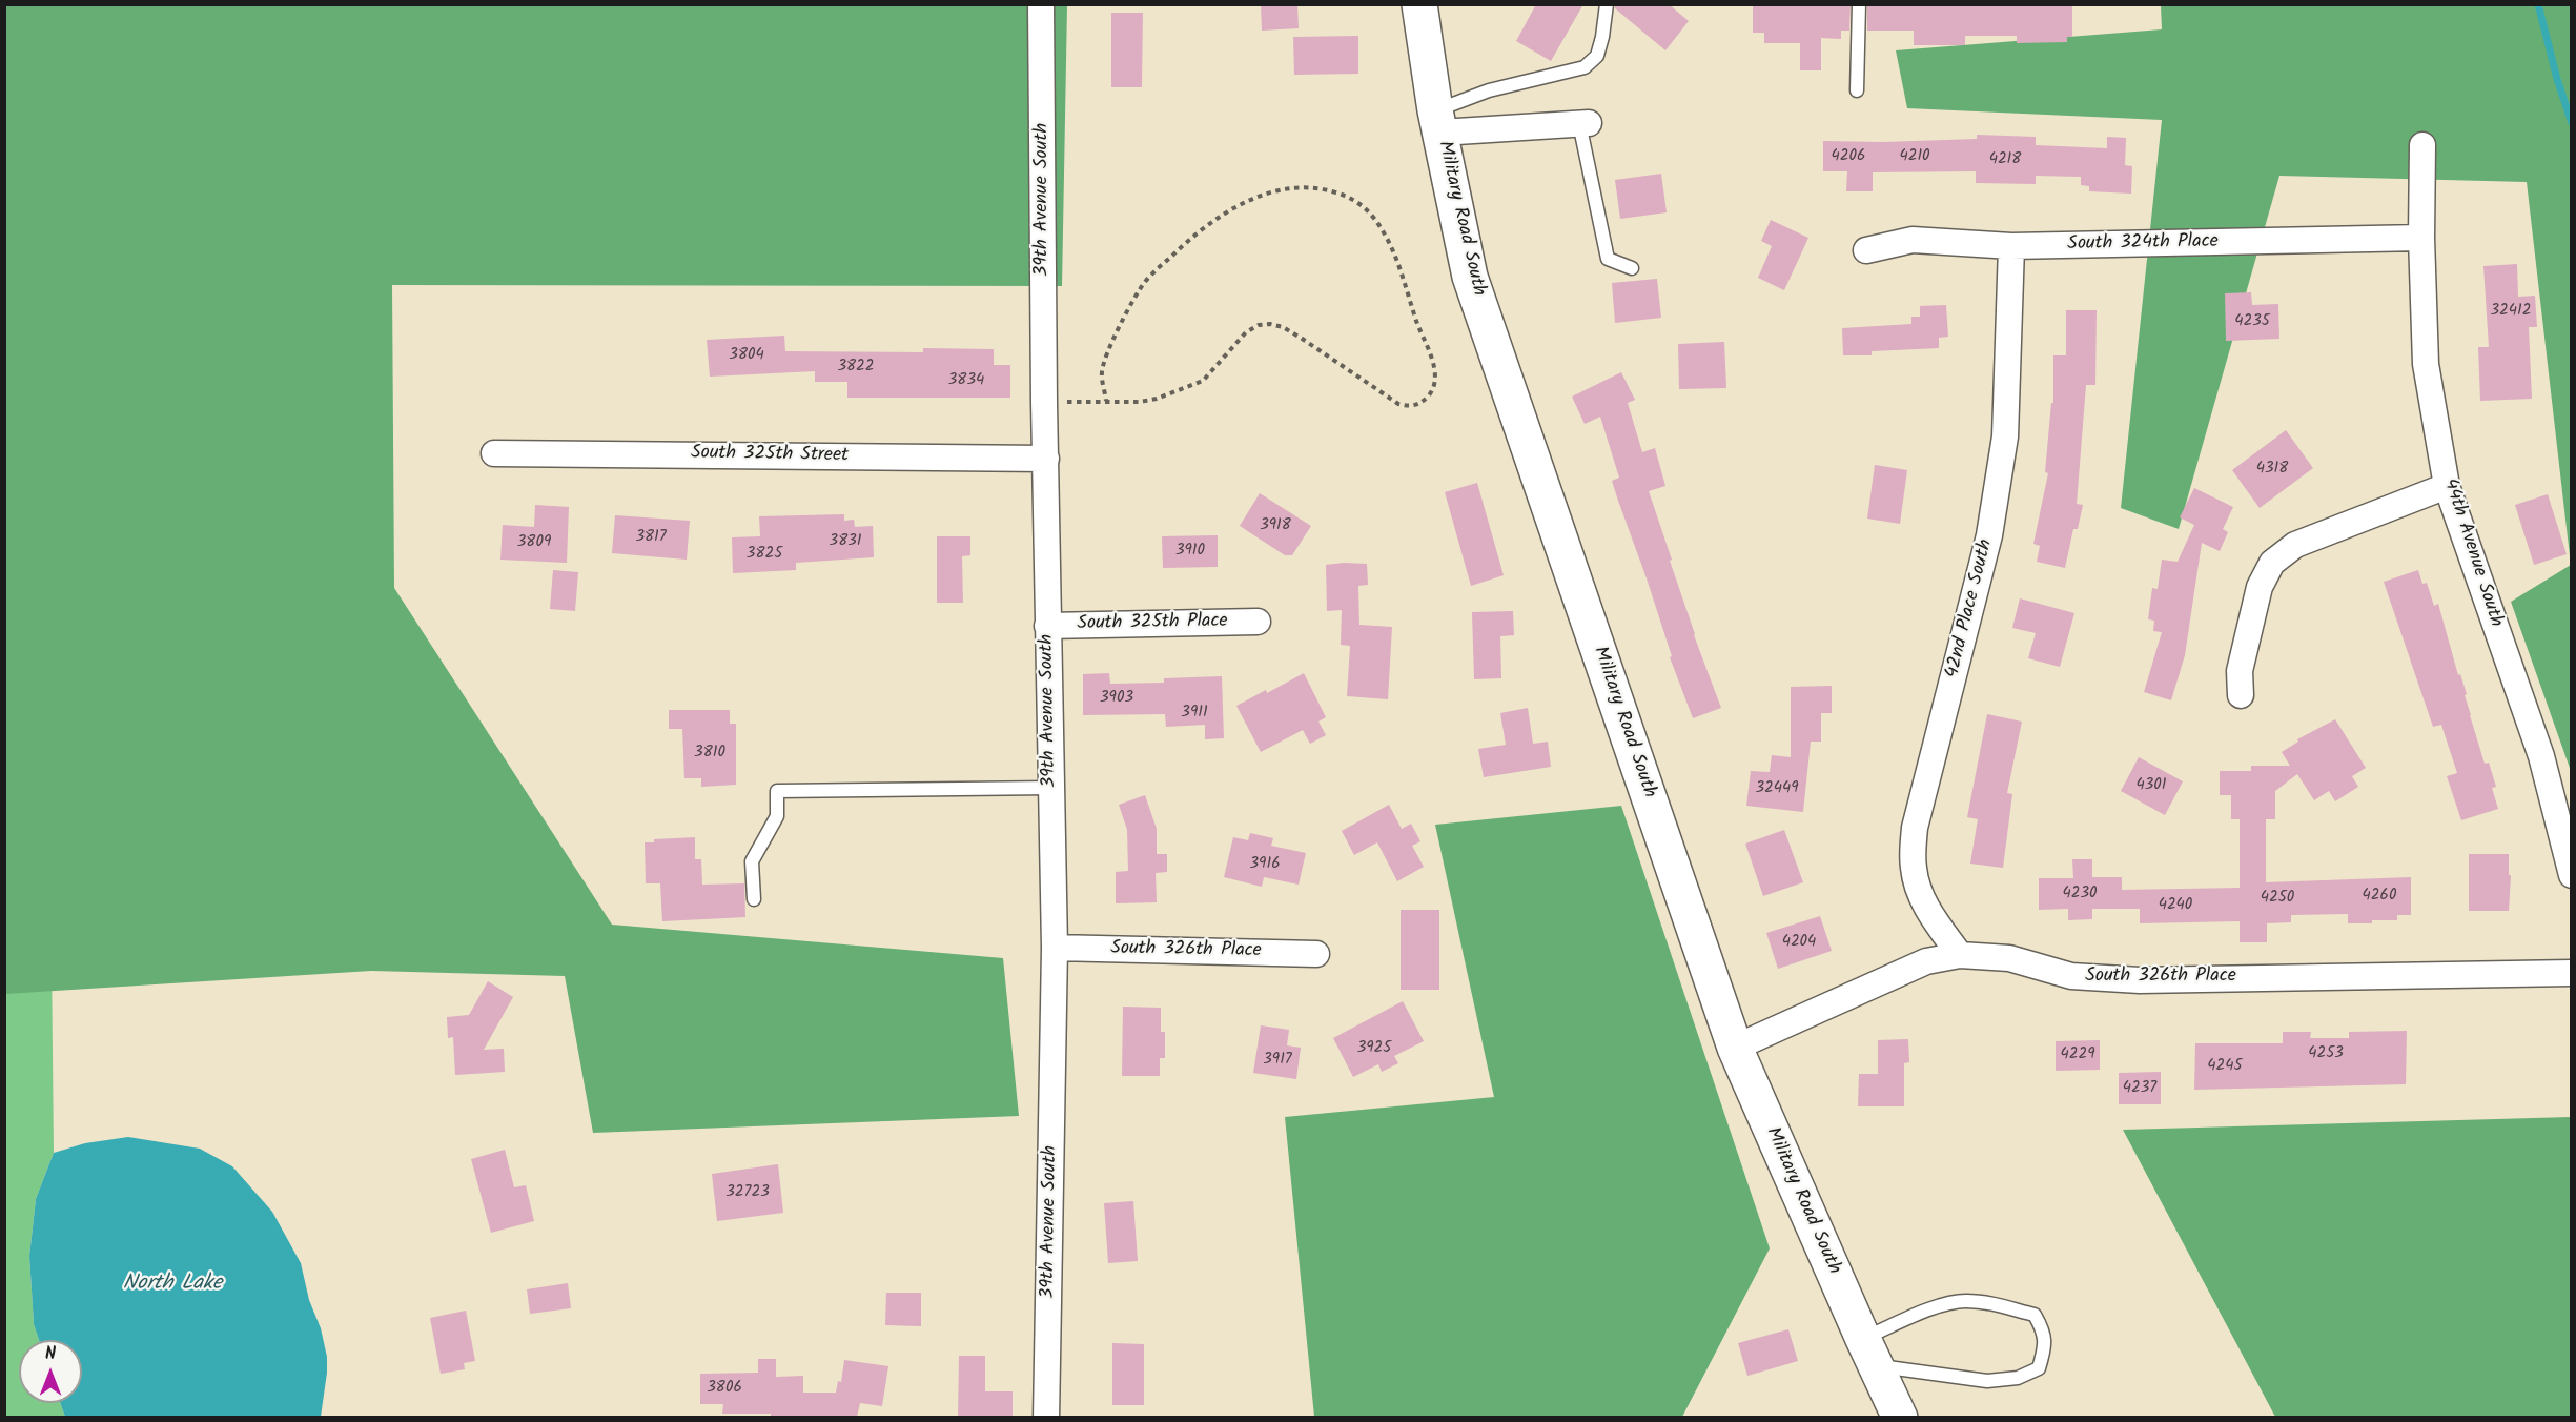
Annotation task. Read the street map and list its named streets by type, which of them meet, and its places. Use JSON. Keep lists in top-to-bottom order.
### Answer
{
  "streets": {
    "main road": ["Military Road South"],
    "street": [
      "39th Avenue South",
      "South 324th Place",
      "South 325th Street",
      "44th Avenue South",
      "42nd Place South",
      "South 325th Place",
      "South 326th Place"
    ]
  },
  "crossings": [
    ["39th Avenue South", "South 325th Street"],
    ["39th Avenue South", "South 325th Place"],
    ["39th Avenue South", "South 326th Place"],
    ["Military Road South", "South 326th Place"],
    ["South 324th Place", "44th Avenue South"],
    ["South 324th Place", "42nd Place South"],
    ["42nd Place South", "South 326th Place"]
  ],
  "water": ["North Lake"],
  "house_numbers": [
    "4206",
    "4210",
    "4218",
    "32412",
    "4235",
    "3804",
    "3822",
    "3834",
    "4318",
    "3918",
    "3817",
    "3831",
    "3809",
    "3910",
    "3825",
    "3903",
    "3911",
    "3810",
    "4301",
    "32449",
    "3916",
    "4230",
    "4260",
    "4250",
    "4240",
    "4204",
    "3925",
    "4253",
    "4229",
    "3917",
    "4245",
    "4237",
    "32723",
    "3806"
  ],
  "north": "top"
}
